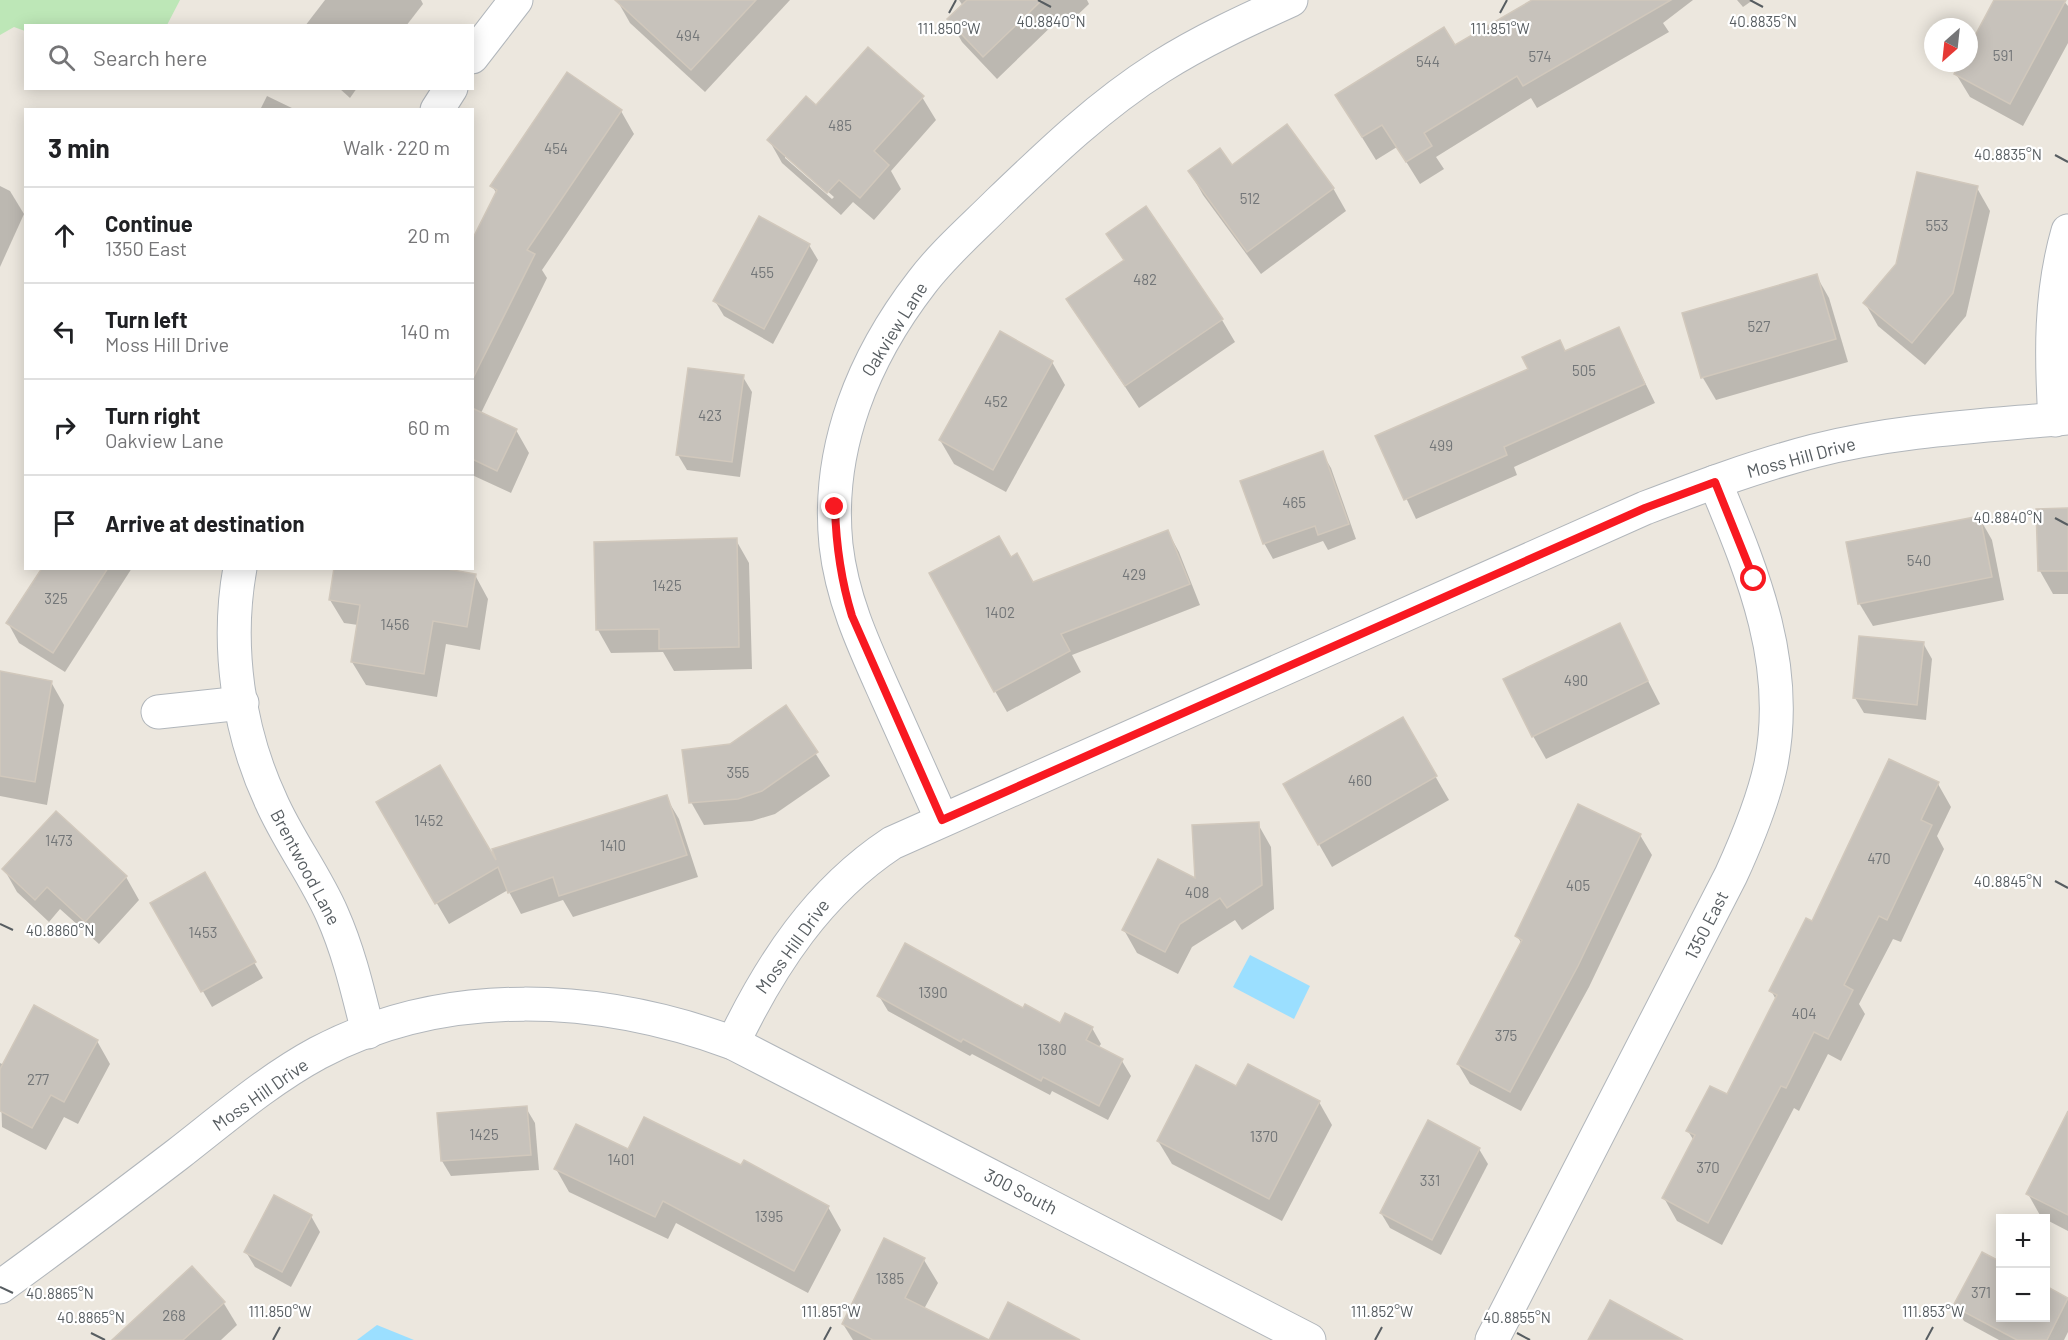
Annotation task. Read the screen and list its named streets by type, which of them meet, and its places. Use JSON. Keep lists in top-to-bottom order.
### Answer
{
  "streets": {
    "street": [
      "Oakview Lane",
      "Moss Hill Drive",
      "Brentwood Lane",
      "1350 East",
      "300 South"
    ]
  },
  "crossings": [
    ["Oakview Lane", "Moss Hill Drive"],
    ["Moss Hill Drive", "Brentwood Lane"],
    ["Moss Hill Drive", "1350 East"],
    ["Moss Hill Drive", "300 South"]
  ],
  "house_numbers": [
    "494",
    "591",
    "574",
    "544",
    "485",
    "454",
    "512",
    "553",
    "455",
    "482",
    "527",
    "505",
    "452",
    "423",
    "499",
    "465",
    "540",
    "429",
    "1425",
    "325",
    "1402",
    "1456",
    "490",
    "355",
    "460",
    "1452",
    "1473",
    "1410",
    "470",
    "405",
    "408",
    "1453",
    "1390",
    "404",
    "375",
    "1380",
    "277",
    "1425",
    "1370",
    "1401",
    "370",
    "331",
    "1395",
    "1385",
    "371",
    "268"
  ],
  "north": "bottom left",
  "page": {
    "search": "Search here",
    "heading": ["3 min", "Walk · 220 m"],
    "list": [
      ["Continue", "1350 East", "20 m"],
      ["Turn left", "Moss Hill Drive", "140 m"],
      ["Turn right", "Oakview Lane", "60 m"],
      "Arrive at destination"
    ],
    "map_buttons": ["+", "−"]
  },
  "coordinates": [
    "40.8835°N",
    "40.8840°N",
    "111.850°W",
    "111.851°W",
    "40.8845°N",
    "40.8860°N",
    "40.8865°N",
    "111.852°W",
    "111.853°W",
    "40.8855°N"
  ]
}
